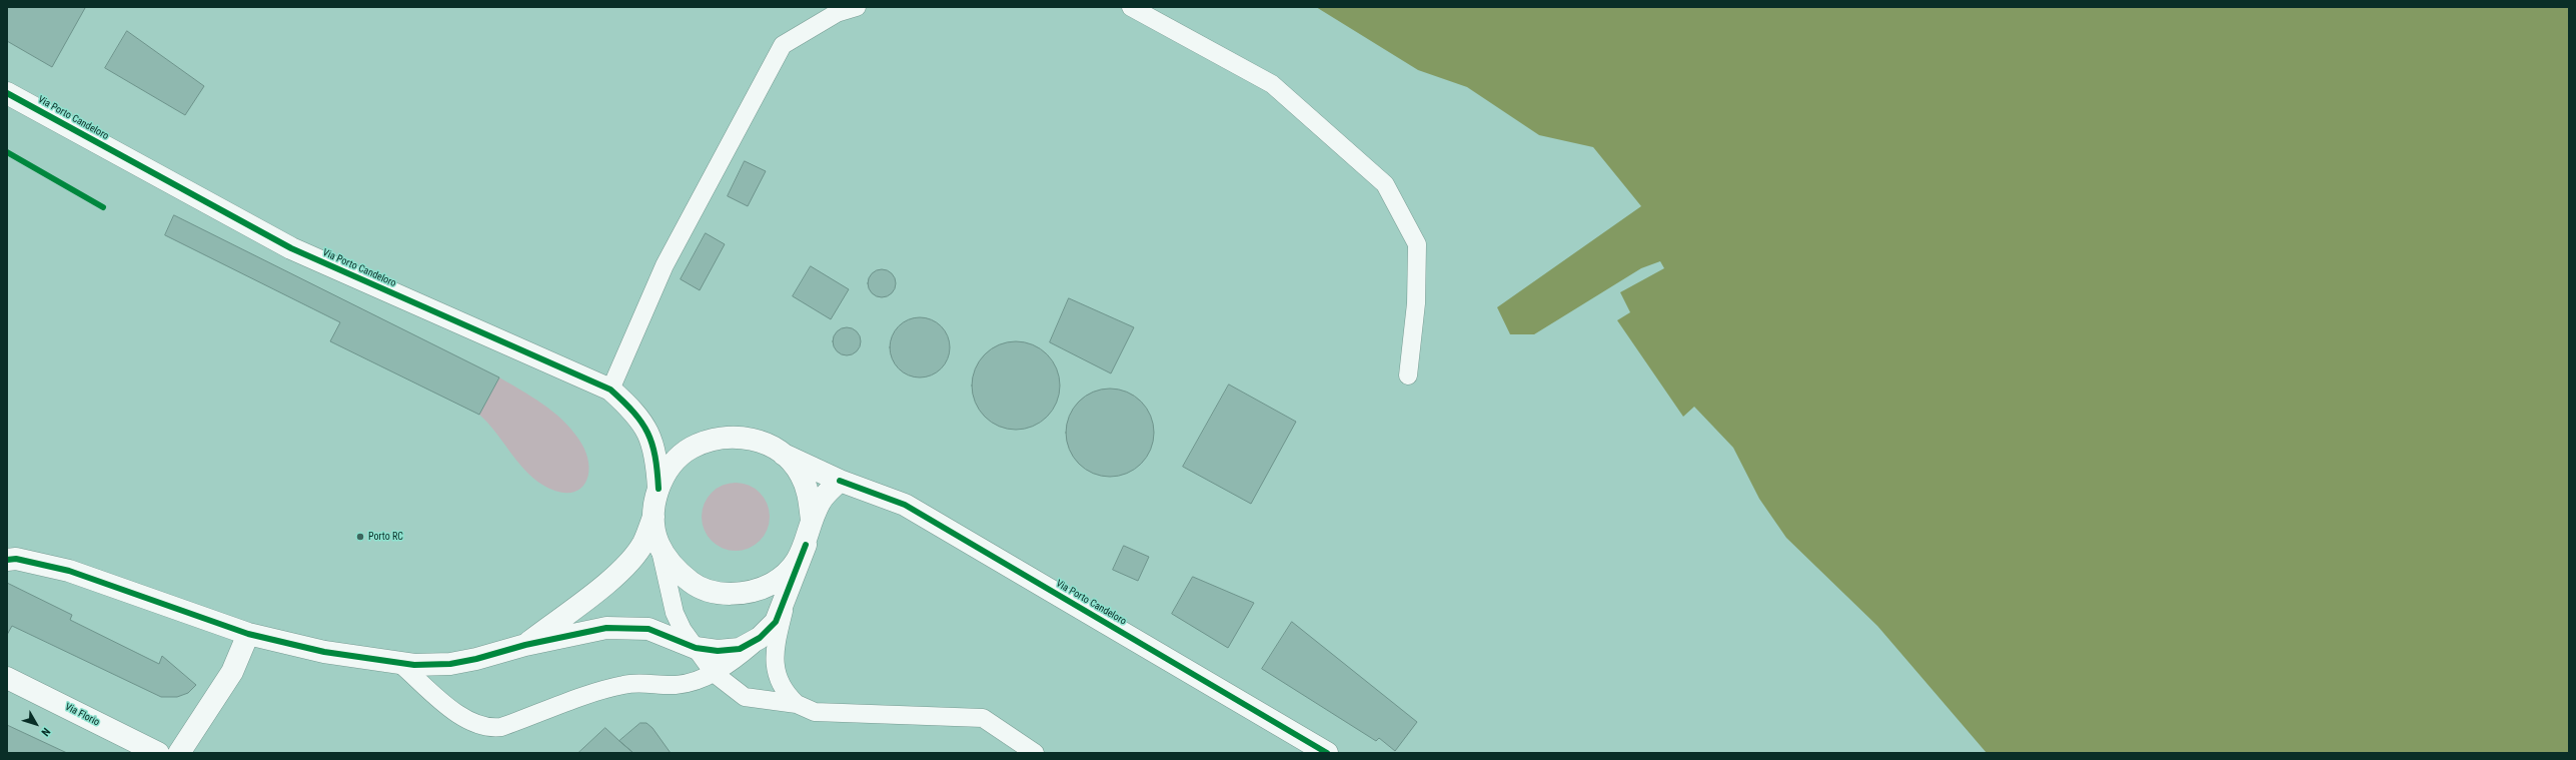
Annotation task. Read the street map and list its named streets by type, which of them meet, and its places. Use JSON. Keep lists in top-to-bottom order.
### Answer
{
  "streets": {
    "street": ["Via Porto Candeloro", "Via Florio"]
  },
  "places": ["Porto RC"],
  "north": "bottom right"
}
